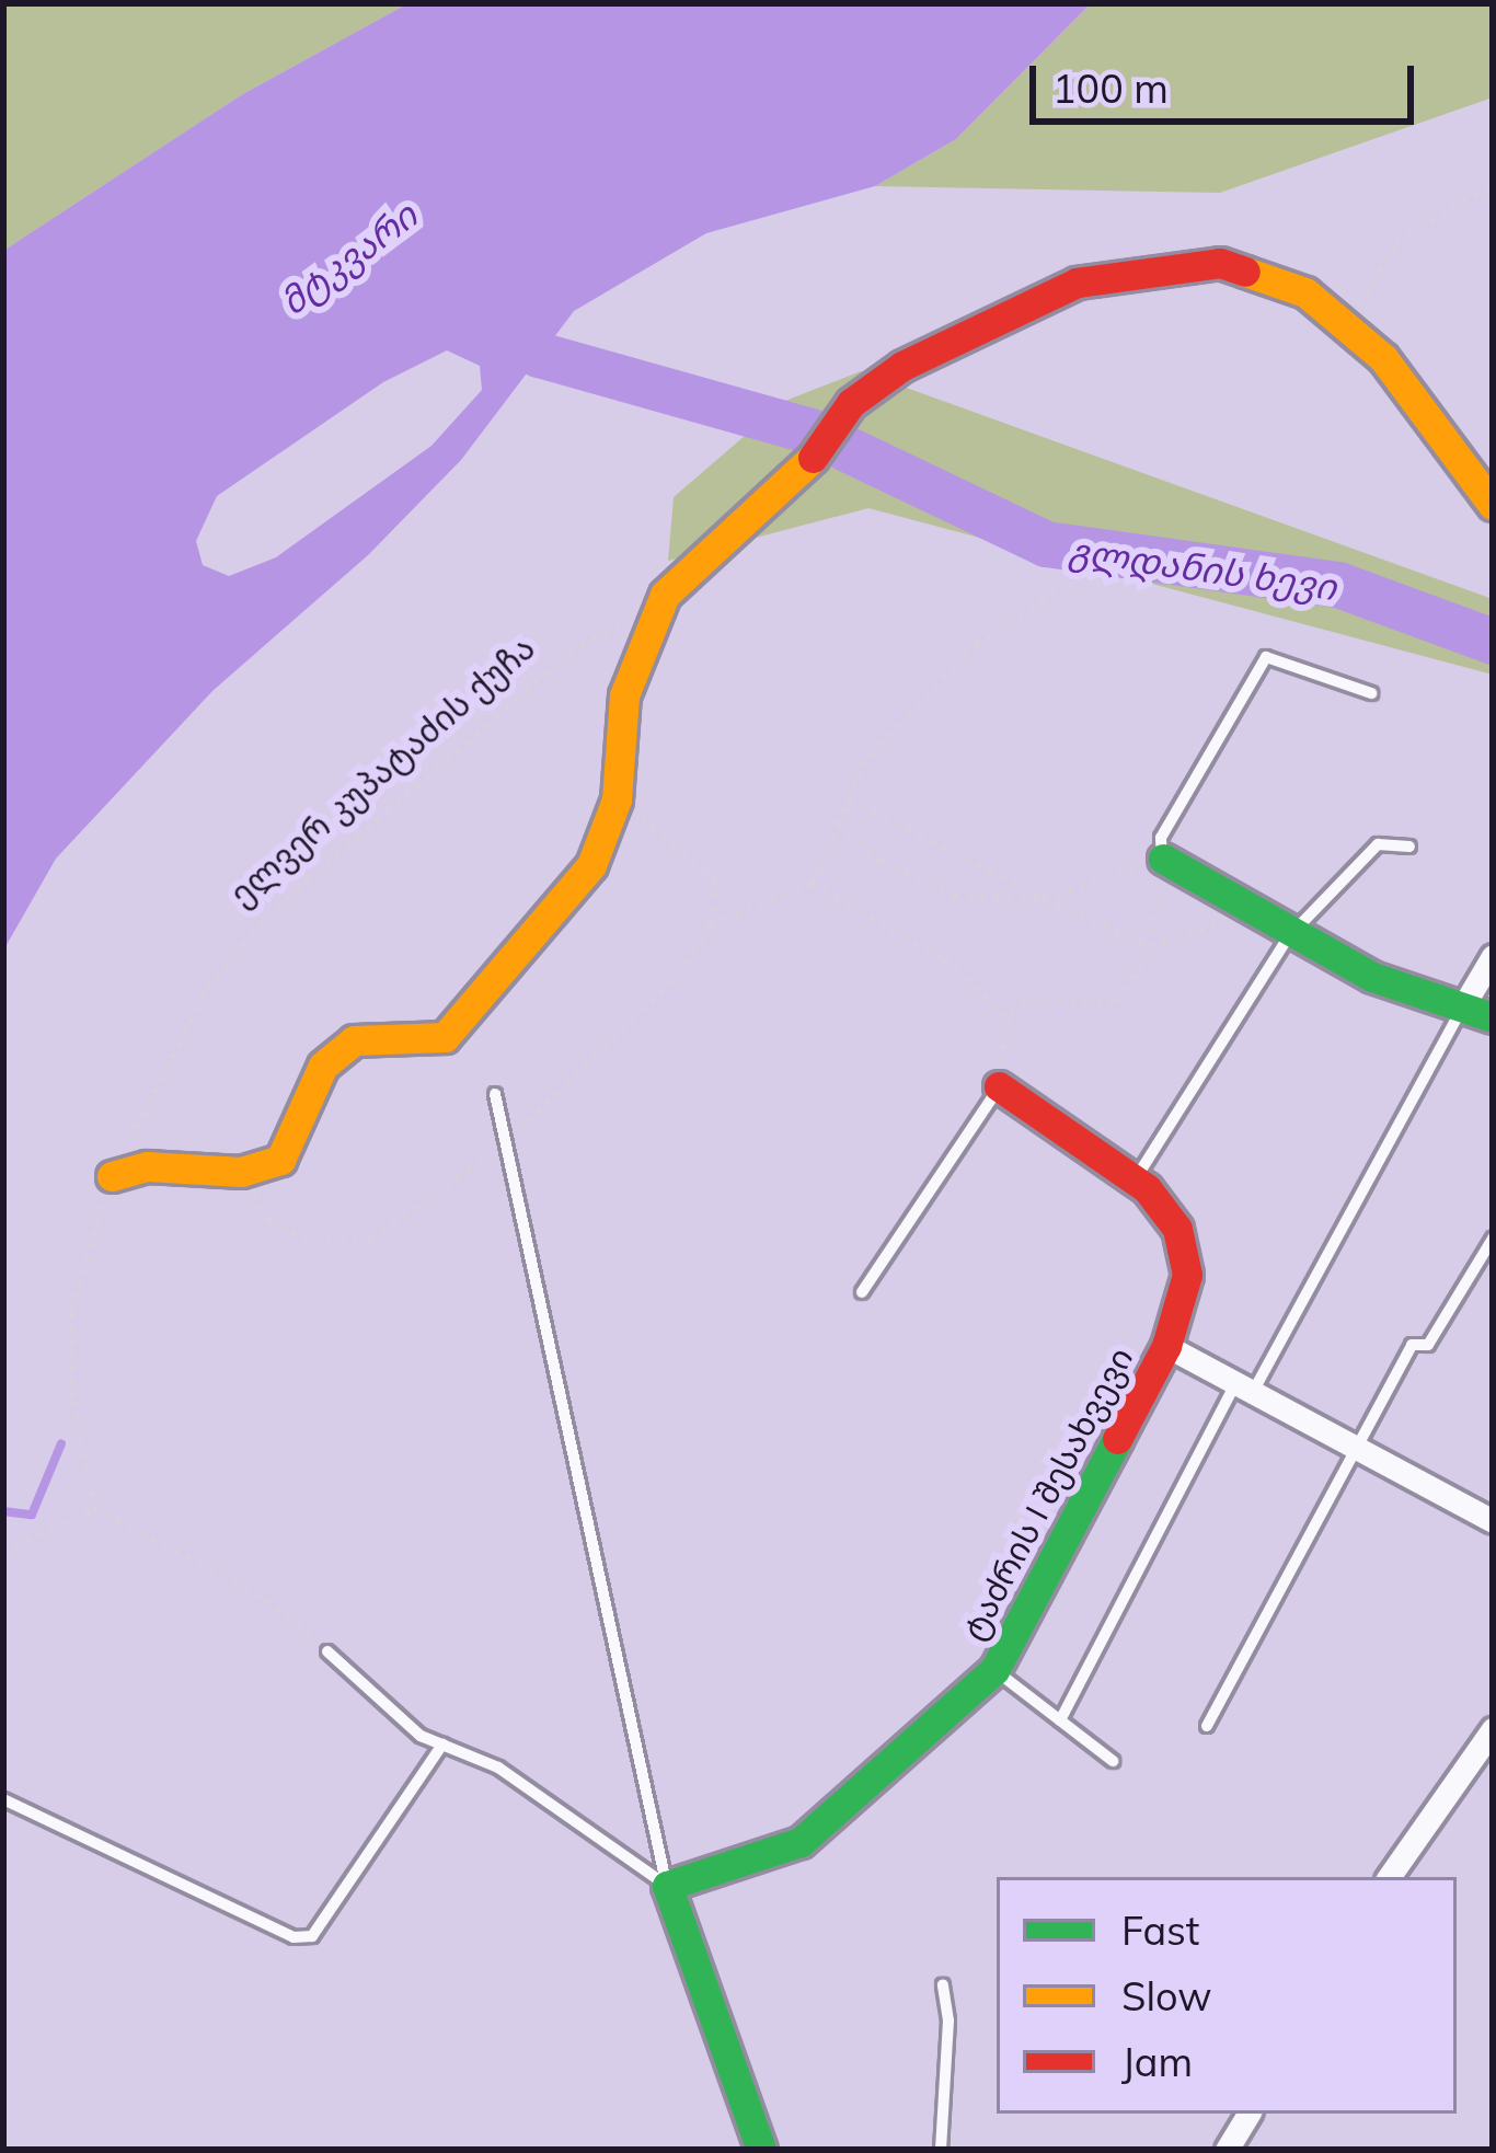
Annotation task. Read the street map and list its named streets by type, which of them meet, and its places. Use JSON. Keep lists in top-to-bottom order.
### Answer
{
  "streets": {
    "street": ["ტაძრის I შესახვევი"],
    "path": ["ელვერ კუპატაძის ქუჩა"]
  },
  "water": ["მტკვარი", "გლდანის ხევი"],
  "legend": ["Fast", "Slow", "Jam"],
  "scale_bar": "100 m"
}
